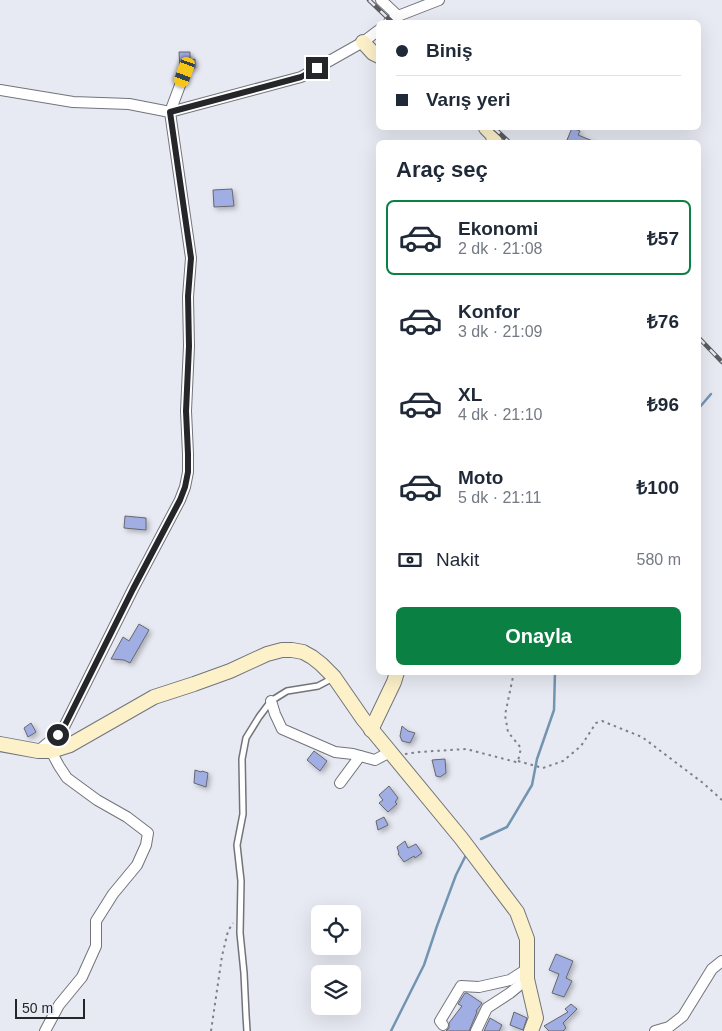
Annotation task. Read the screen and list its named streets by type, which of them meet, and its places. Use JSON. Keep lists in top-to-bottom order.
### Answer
{
  "scale_bar": "50 m",
  "page": {
    "banner": ["Biniş", "Varış yeri"],
    "heading": "Araç seç",
    "list": [
      {
        "name": "Ekonomi",
        "note": "2 dk · 21:08",
        "value": "₺57"
      },
      {
        "name": "Konfor",
        "note": "3 dk · 21:09",
        "value": "₺76"
      },
      {
        "name": "XL",
        "note": "4 dk · 21:10",
        "value": "₺96"
      },
      {
        "name": "Moto",
        "note": "5 dk · 21:11",
        "value": "₺100"
      }
    ],
    "pay": ["Nakit", "580 m"],
    "buttons": "Onayla",
    "scale": "50 m"
  }
}
